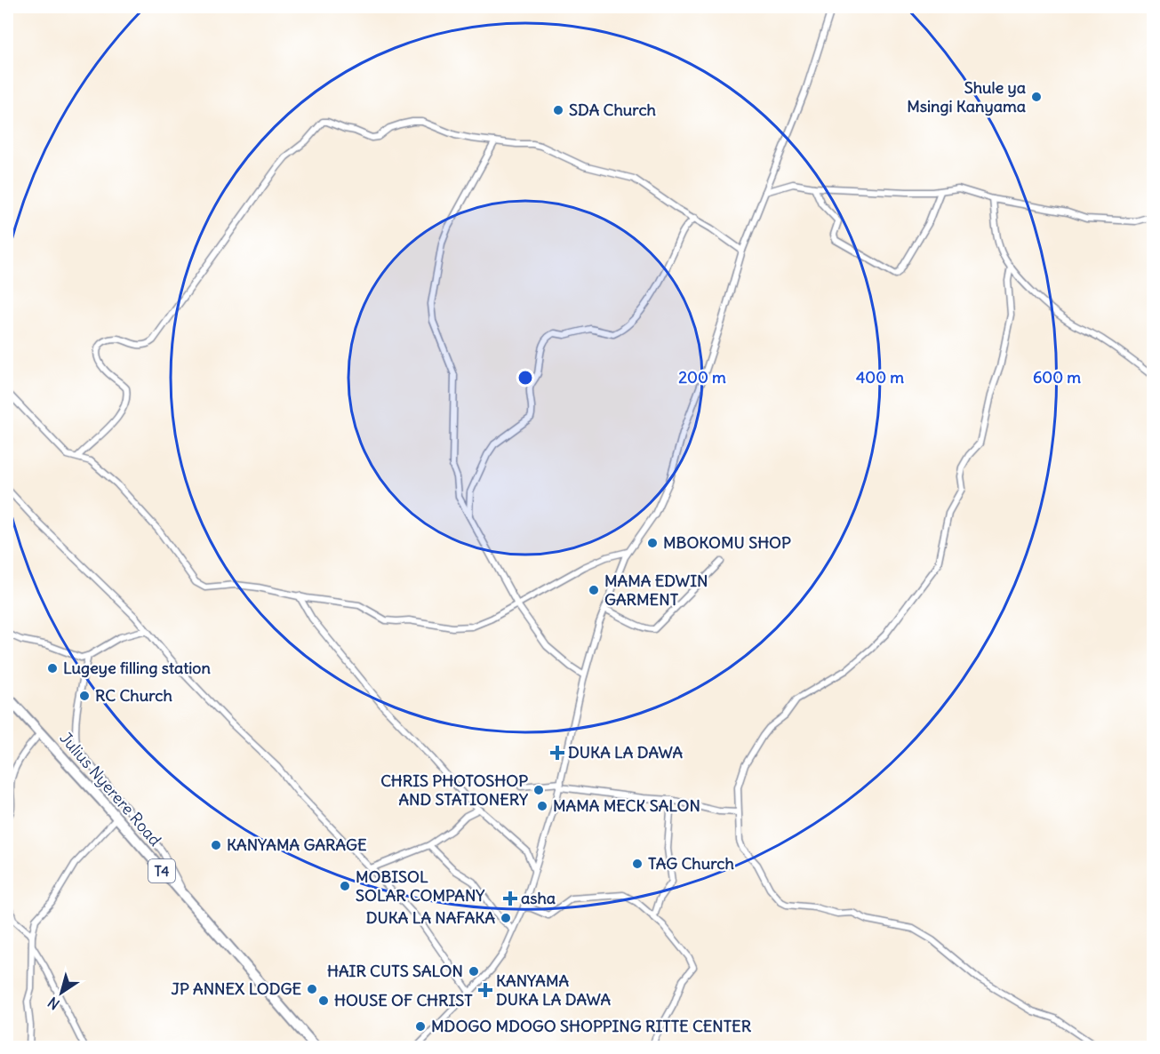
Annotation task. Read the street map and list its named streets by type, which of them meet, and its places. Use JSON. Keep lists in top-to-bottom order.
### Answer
{
  "streets": {
    "highway": ["Julius Nyerere Road", "T4"]
  },
  "places": {
    "other": [
      "Shule ya Msingi Kanyama",
      "SDA Church",
      "MBOKOMU SHOP",
      "MAMA EDWIN GARMENT",
      "Lugeye filling station",
      "RC Church",
      "CHRIS PHOTOSHOP AND STATIONERY",
      "MAMA MECK SALON",
      "KANYAMA GARAGE",
      "TAG Church",
      "MOBISOL SOLAR COMPANY",
      "DUKA LA NAFAKA",
      "HAIR CUTS SALON",
      "JP ANNEX LODGE",
      "HOUSE OF CHRIST",
      "MDOGO MDOGO SHOPPING RITTE CENTER"
    ],
    "health": ["DUKA LA DAWA", "asha", "KANYAMA DUKA LA DAWA"]
  },
  "north": "bottom left",
  "rings": ["200 m", "400 m", "600 m"]
}
